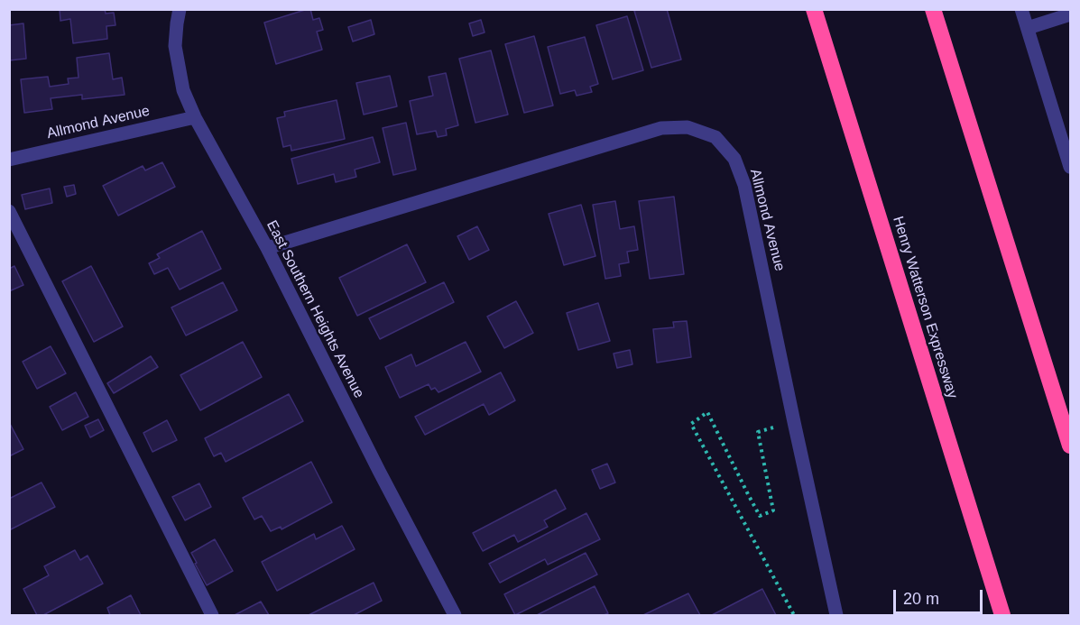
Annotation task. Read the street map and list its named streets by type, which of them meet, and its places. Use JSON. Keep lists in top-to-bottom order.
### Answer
{
  "streets": {
    "highway": ["Henry Watterson Expressway"],
    "street": ["Allmond Avenue", "East Southern Heights Avenue"]
  },
  "crossings": [
    ["Allmond Avenue", "East Southern Heights Avenue"]
  ],
  "scale_bar": "20 m"
}
